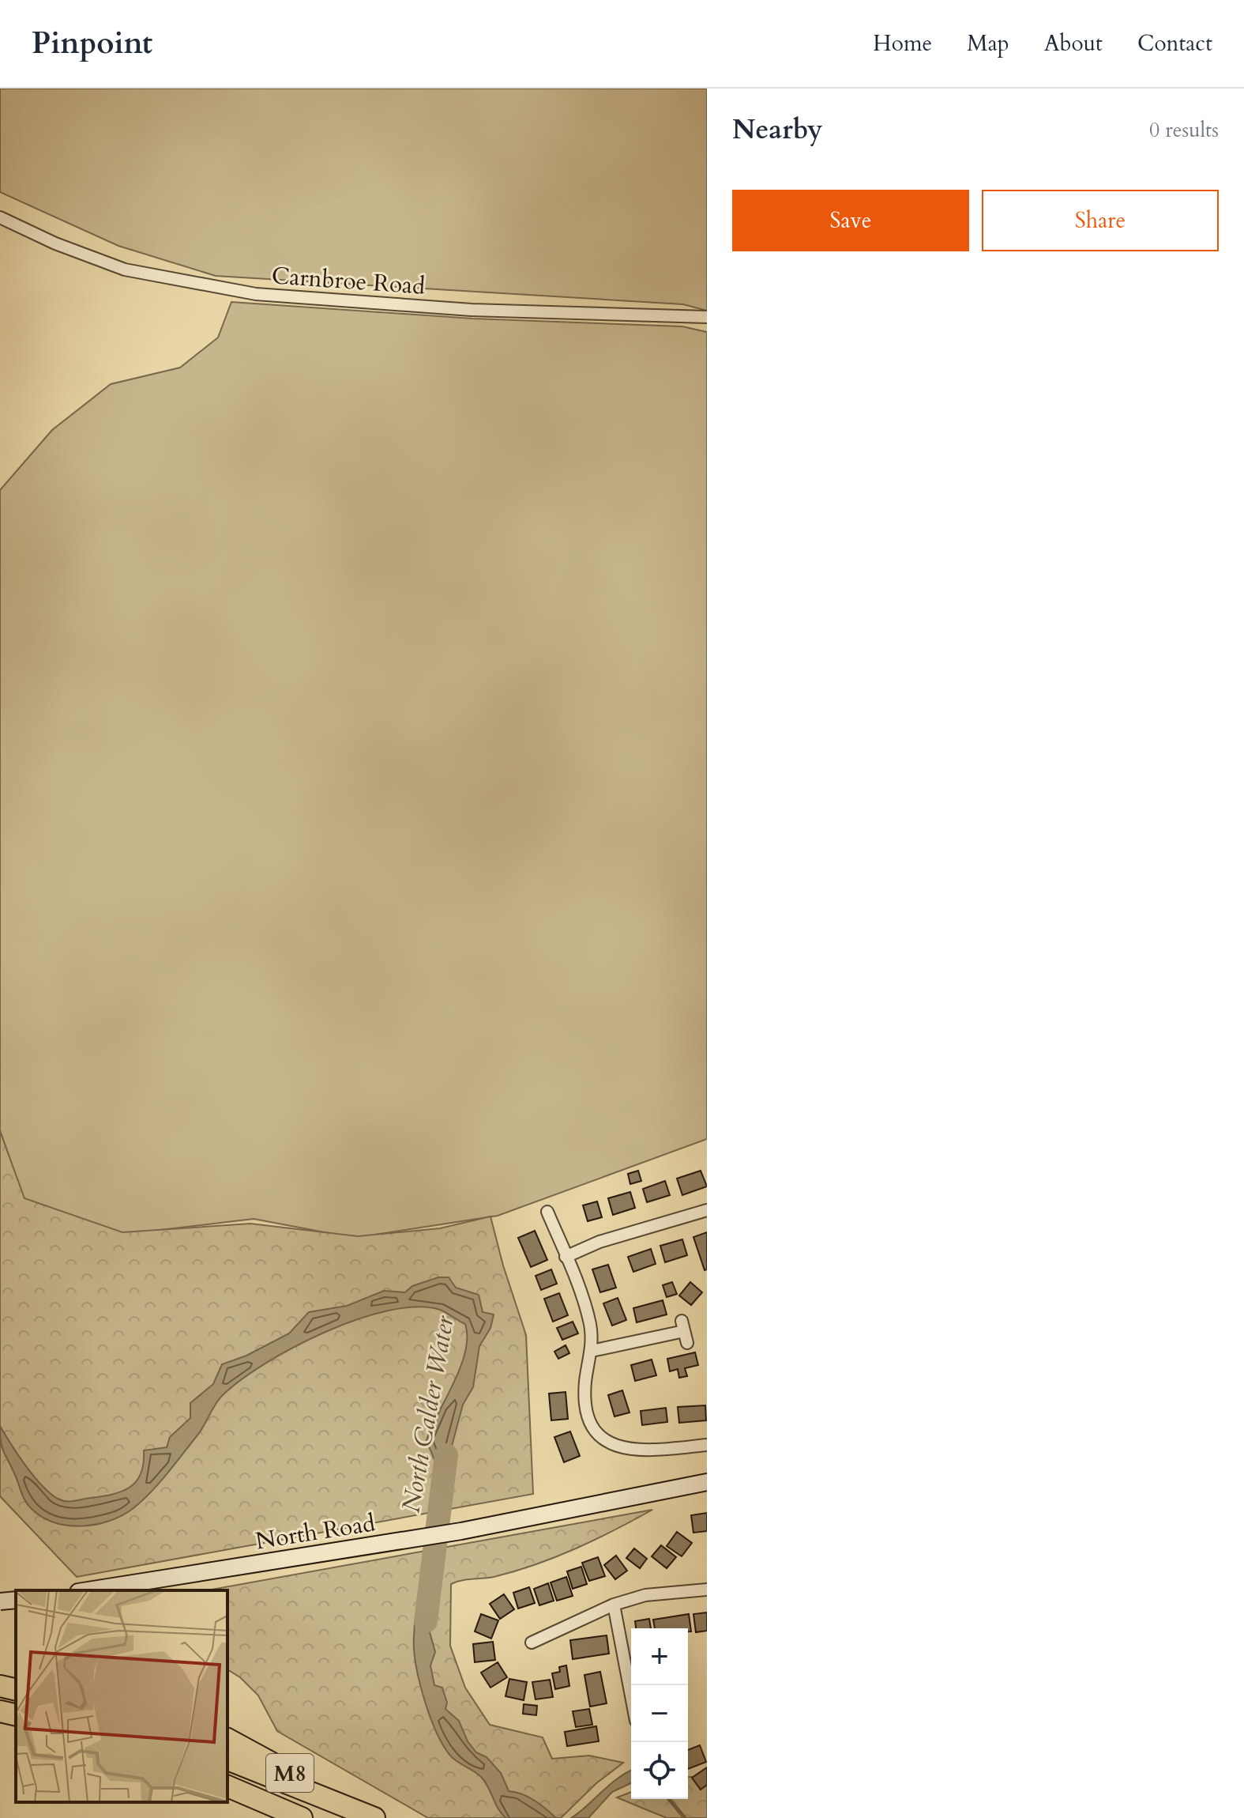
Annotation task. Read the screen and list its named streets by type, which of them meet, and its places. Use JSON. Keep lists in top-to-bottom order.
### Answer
{
  "streets": {
    "highway": ["M8"],
    "main road": ["North Road"],
    "street": ["Carnbroe Road"]
  },
  "water": ["North Calder Water"],
  "page": {
    "header": "Pinpoint",
    "nav": [
      "Home",
      "Map",
      "About",
      "Contact"
    ],
    "heading": ["Nearby", "0 results"],
    "buttons": ["Save", "Share"],
    "map_buttons": ["+", "−"]
  }
}
